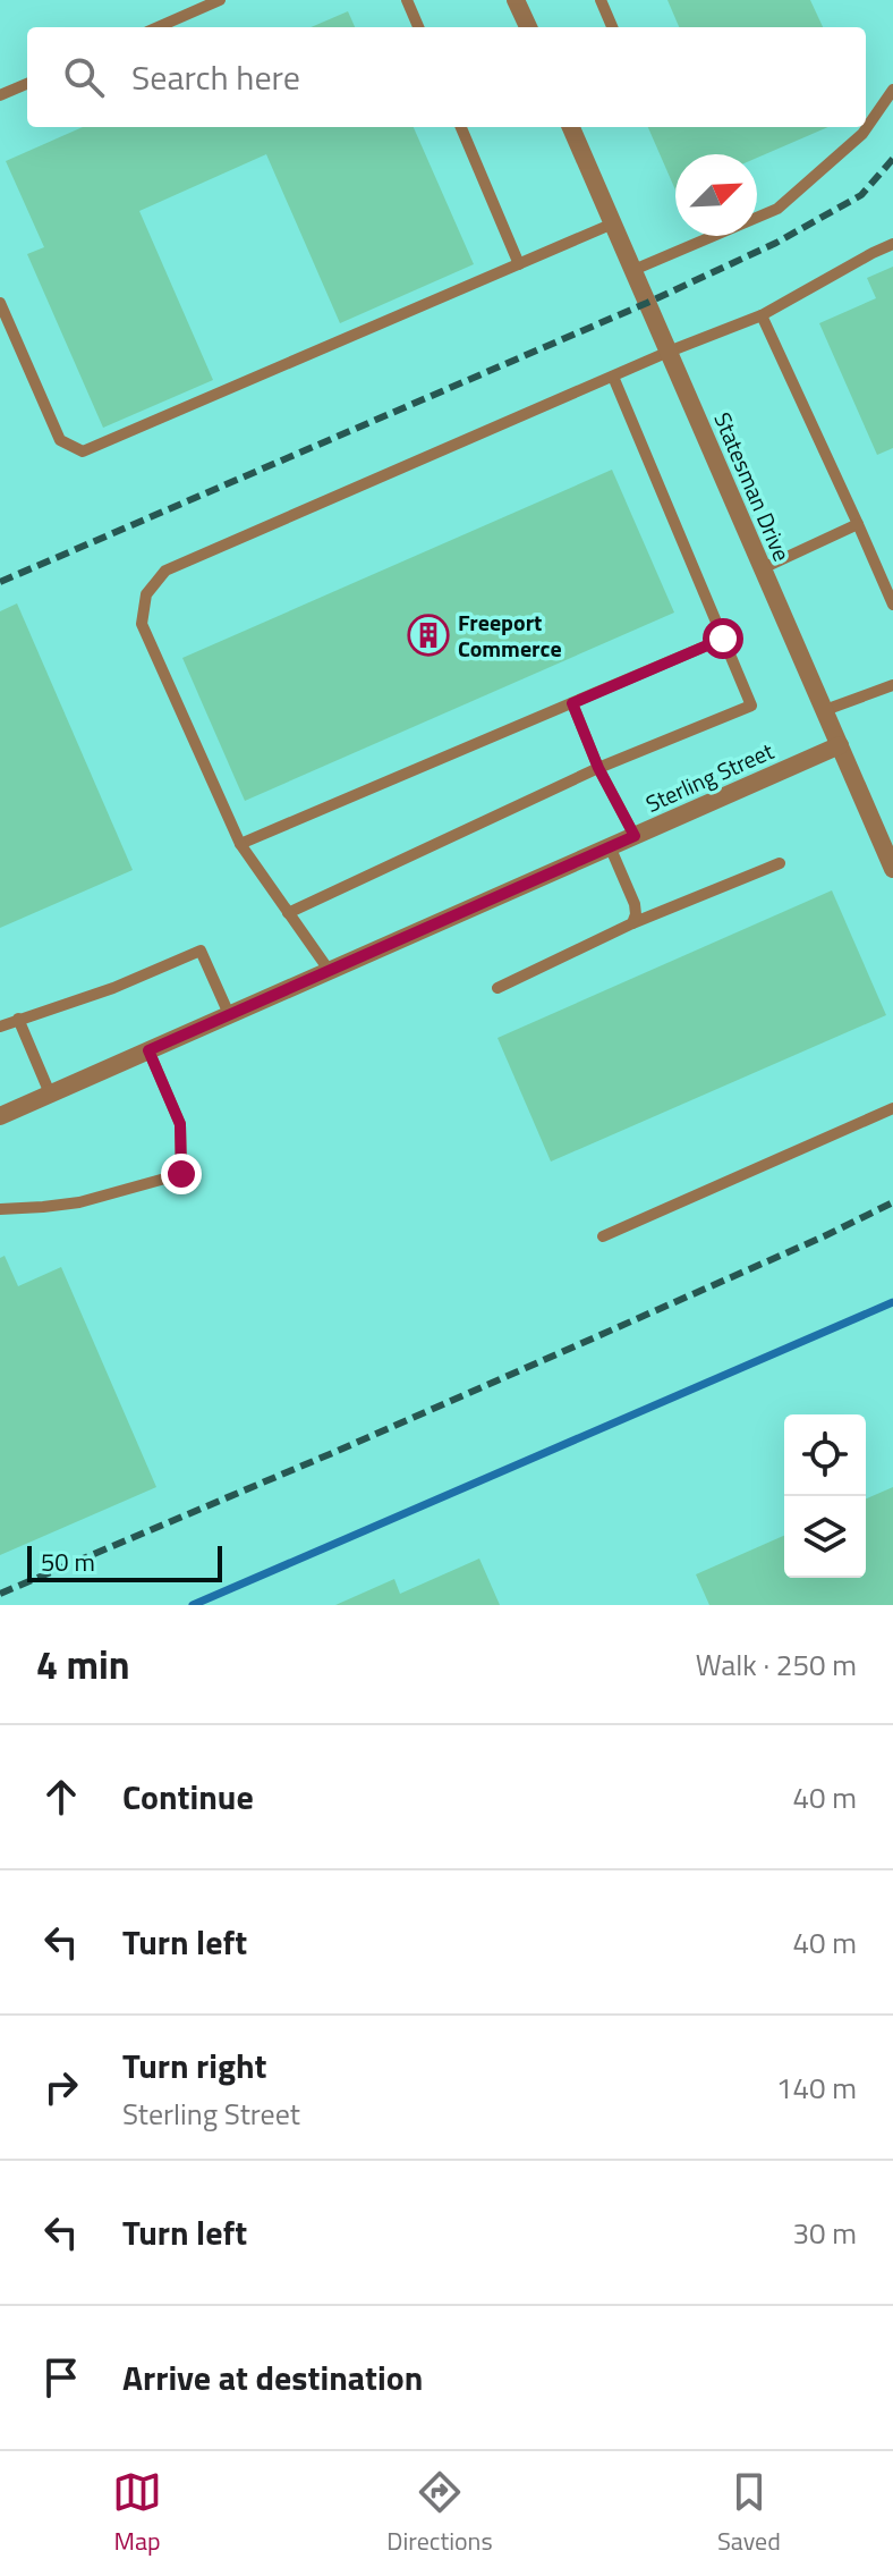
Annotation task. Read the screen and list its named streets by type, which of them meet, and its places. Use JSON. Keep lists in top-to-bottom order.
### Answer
{
  "streets": {
    "street": ["Statesman Drive", "Sterling Street"]
  },
  "crossings": [
    ["Statesman Drive", "Sterling Street"]
  ],
  "places": {
    "building": ["Freeport Commerce"]
  },
  "scale_bar": "50 m",
  "north": "top right",
  "page": {
    "search": "Search here",
    "scale": "50 m",
    "heading": ["4 min", "Walk · 250 m"],
    "list": [
      ["Continue", "40 m"],
      ["Turn left", "40 m"],
      ["Turn right", "Sterling Street", "140 m"],
      ["Turn left", "30 m"],
      "Arrive at destination"
    ],
    "nav": ["Map", "Directions", "Saved"]
  }
}
